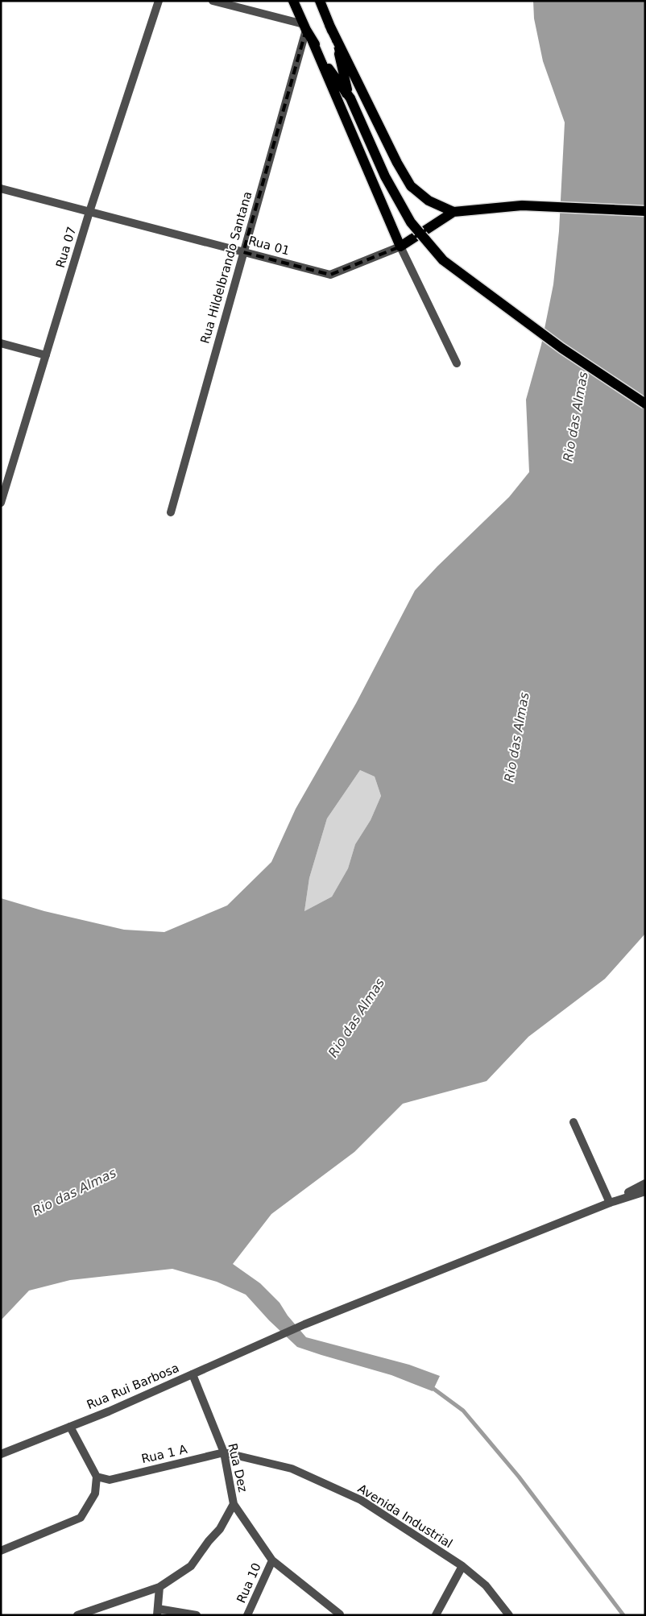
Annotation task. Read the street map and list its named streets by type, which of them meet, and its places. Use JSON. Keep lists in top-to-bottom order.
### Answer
{
  "streets": {
    "main road": ["Rua 01"],
    "street": [
      "Rua 07",
      "Rua Hildelbrando Santana",
      "Rua Rui Barbosa",
      "Rua 1 A",
      "Rua Dez",
      "Avenida Industrial",
      "Rua 10"
    ]
  },
  "crossings": [
    ["Rua 01", "Rua 07"],
    ["Rua 01", "Rua Hildelbrando Santana"],
    ["Rua Rui Barbosa", "Rua Dez"],
    ["Rua 1 A", "Rua Dez"],
    ["Rua 1 A", "Avenida Industrial"],
    ["Rua Dez", "Avenida Industrial"],
    ["Rua Dez", "Rua 10"]
  ],
  "water": ["Rio das Almas"]
}
